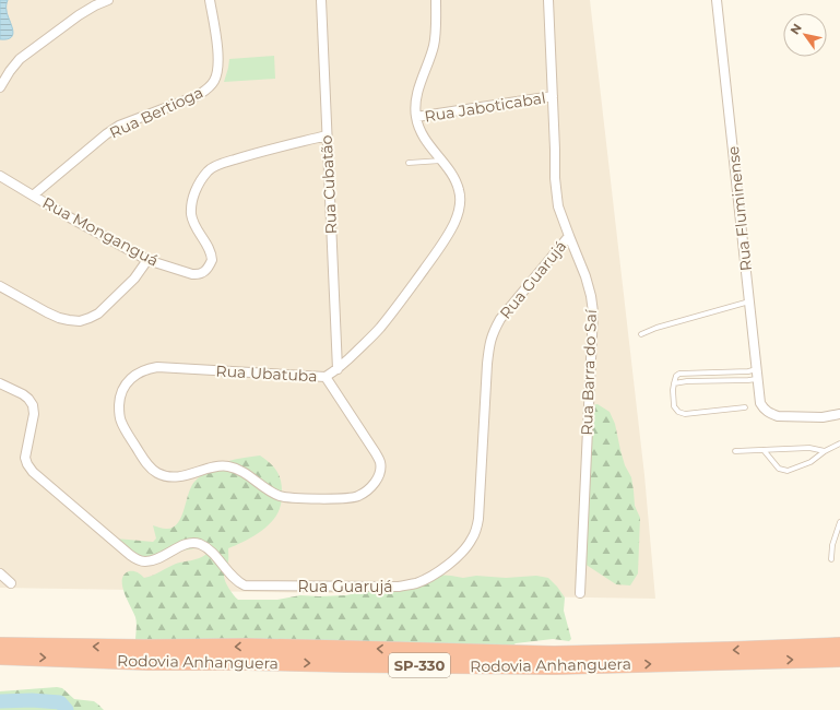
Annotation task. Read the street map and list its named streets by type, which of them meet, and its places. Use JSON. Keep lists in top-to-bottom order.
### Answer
{
  "streets": {
    "highway": ["Rodovia Anhanguera", "SP-330"],
    "street": [
      "Rua Jaboticabal",
      "Rua Bertioga",
      "Rua Cubatão",
      "Rua Fluminense",
      "Rua Monganguá",
      "Rua Guarujá",
      "Rua Barra do Saí",
      "Rua Ubatuba"
    ]
  },
  "crossings": [
    ["Rua Jaboticabal", "Rua Barra do Saí"],
    ["Rua Bertioga", "Rua Monganguá"],
    ["Rua Cubatão", "Rua Monganguá"],
    ["Rua Guarujá", "Rua Barra do Saí"]
  ],
  "north": "top left"
}
